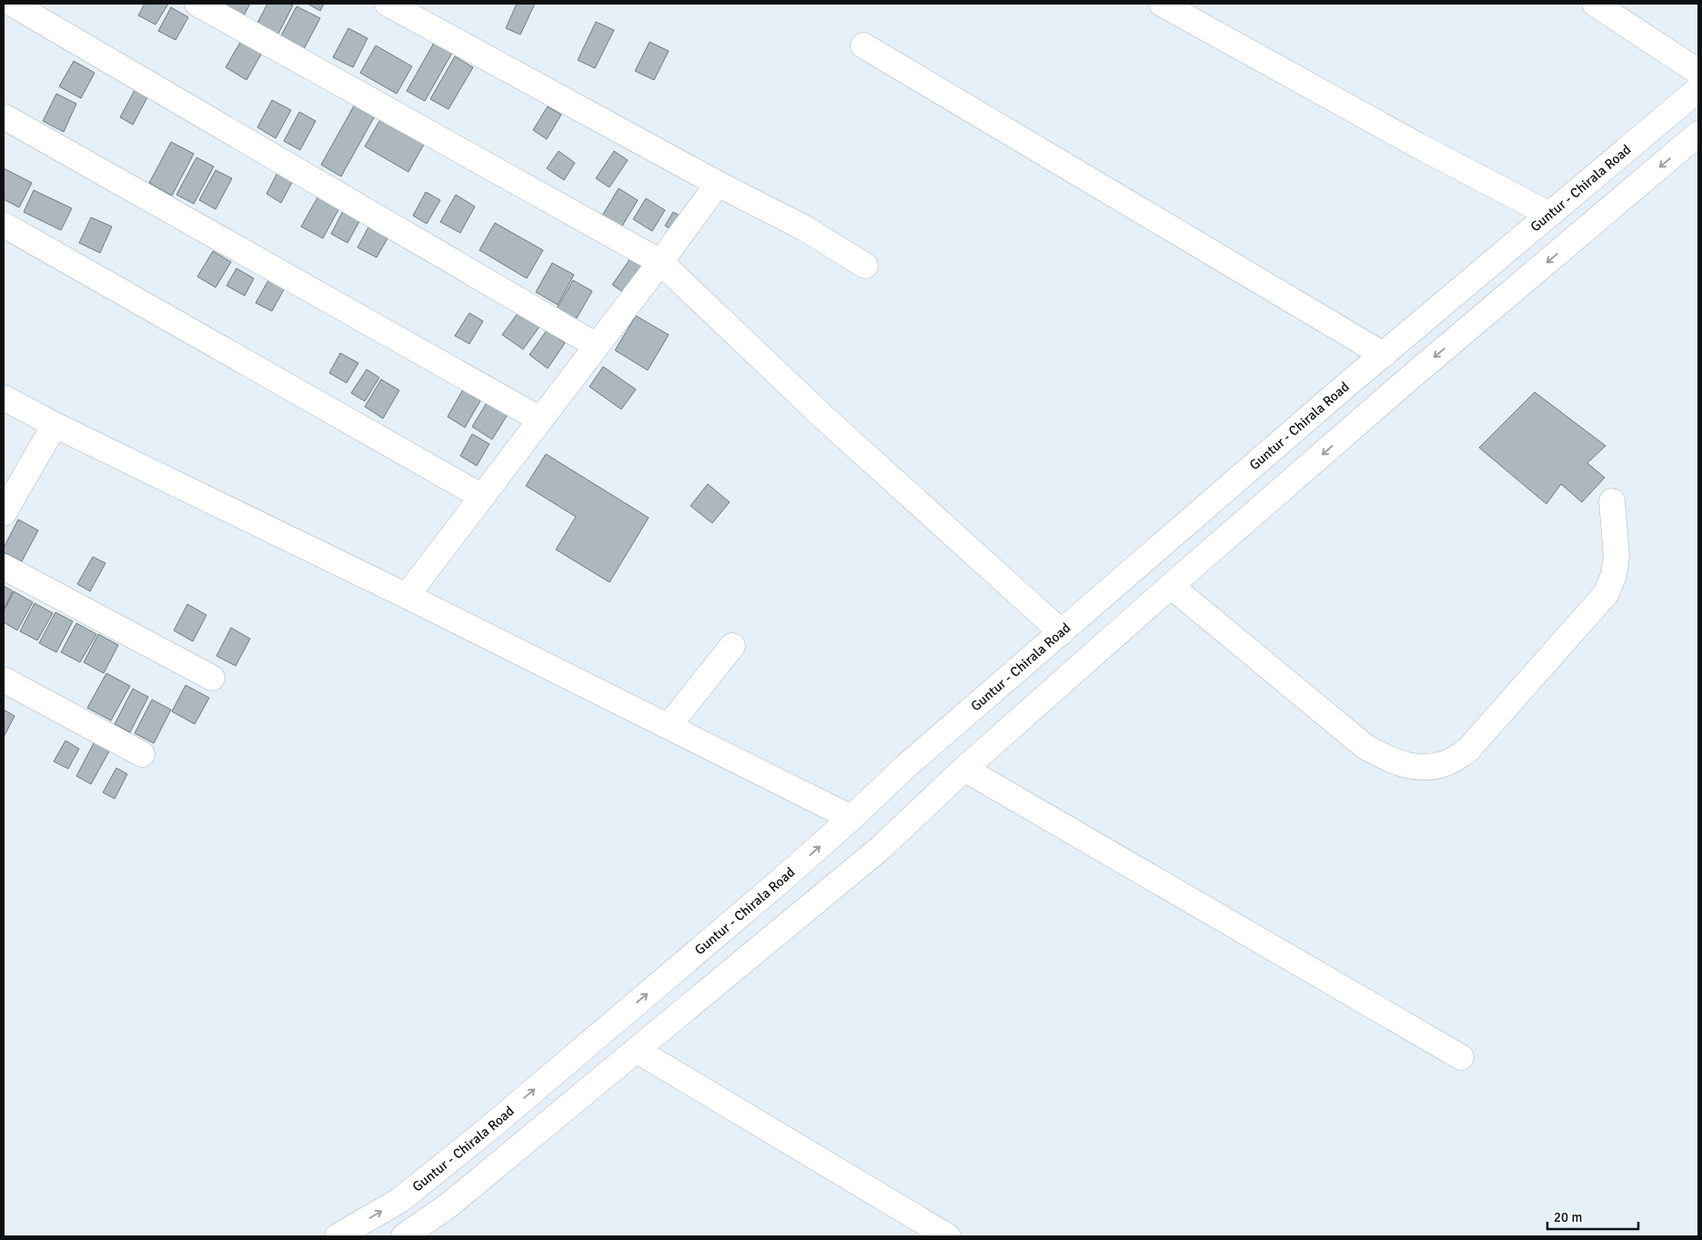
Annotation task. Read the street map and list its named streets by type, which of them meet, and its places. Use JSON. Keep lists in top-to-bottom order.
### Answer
{
  "streets": {
    "street": ["Guntur - Chirala Road"]
  },
  "scale_bar": "20 m"
}
